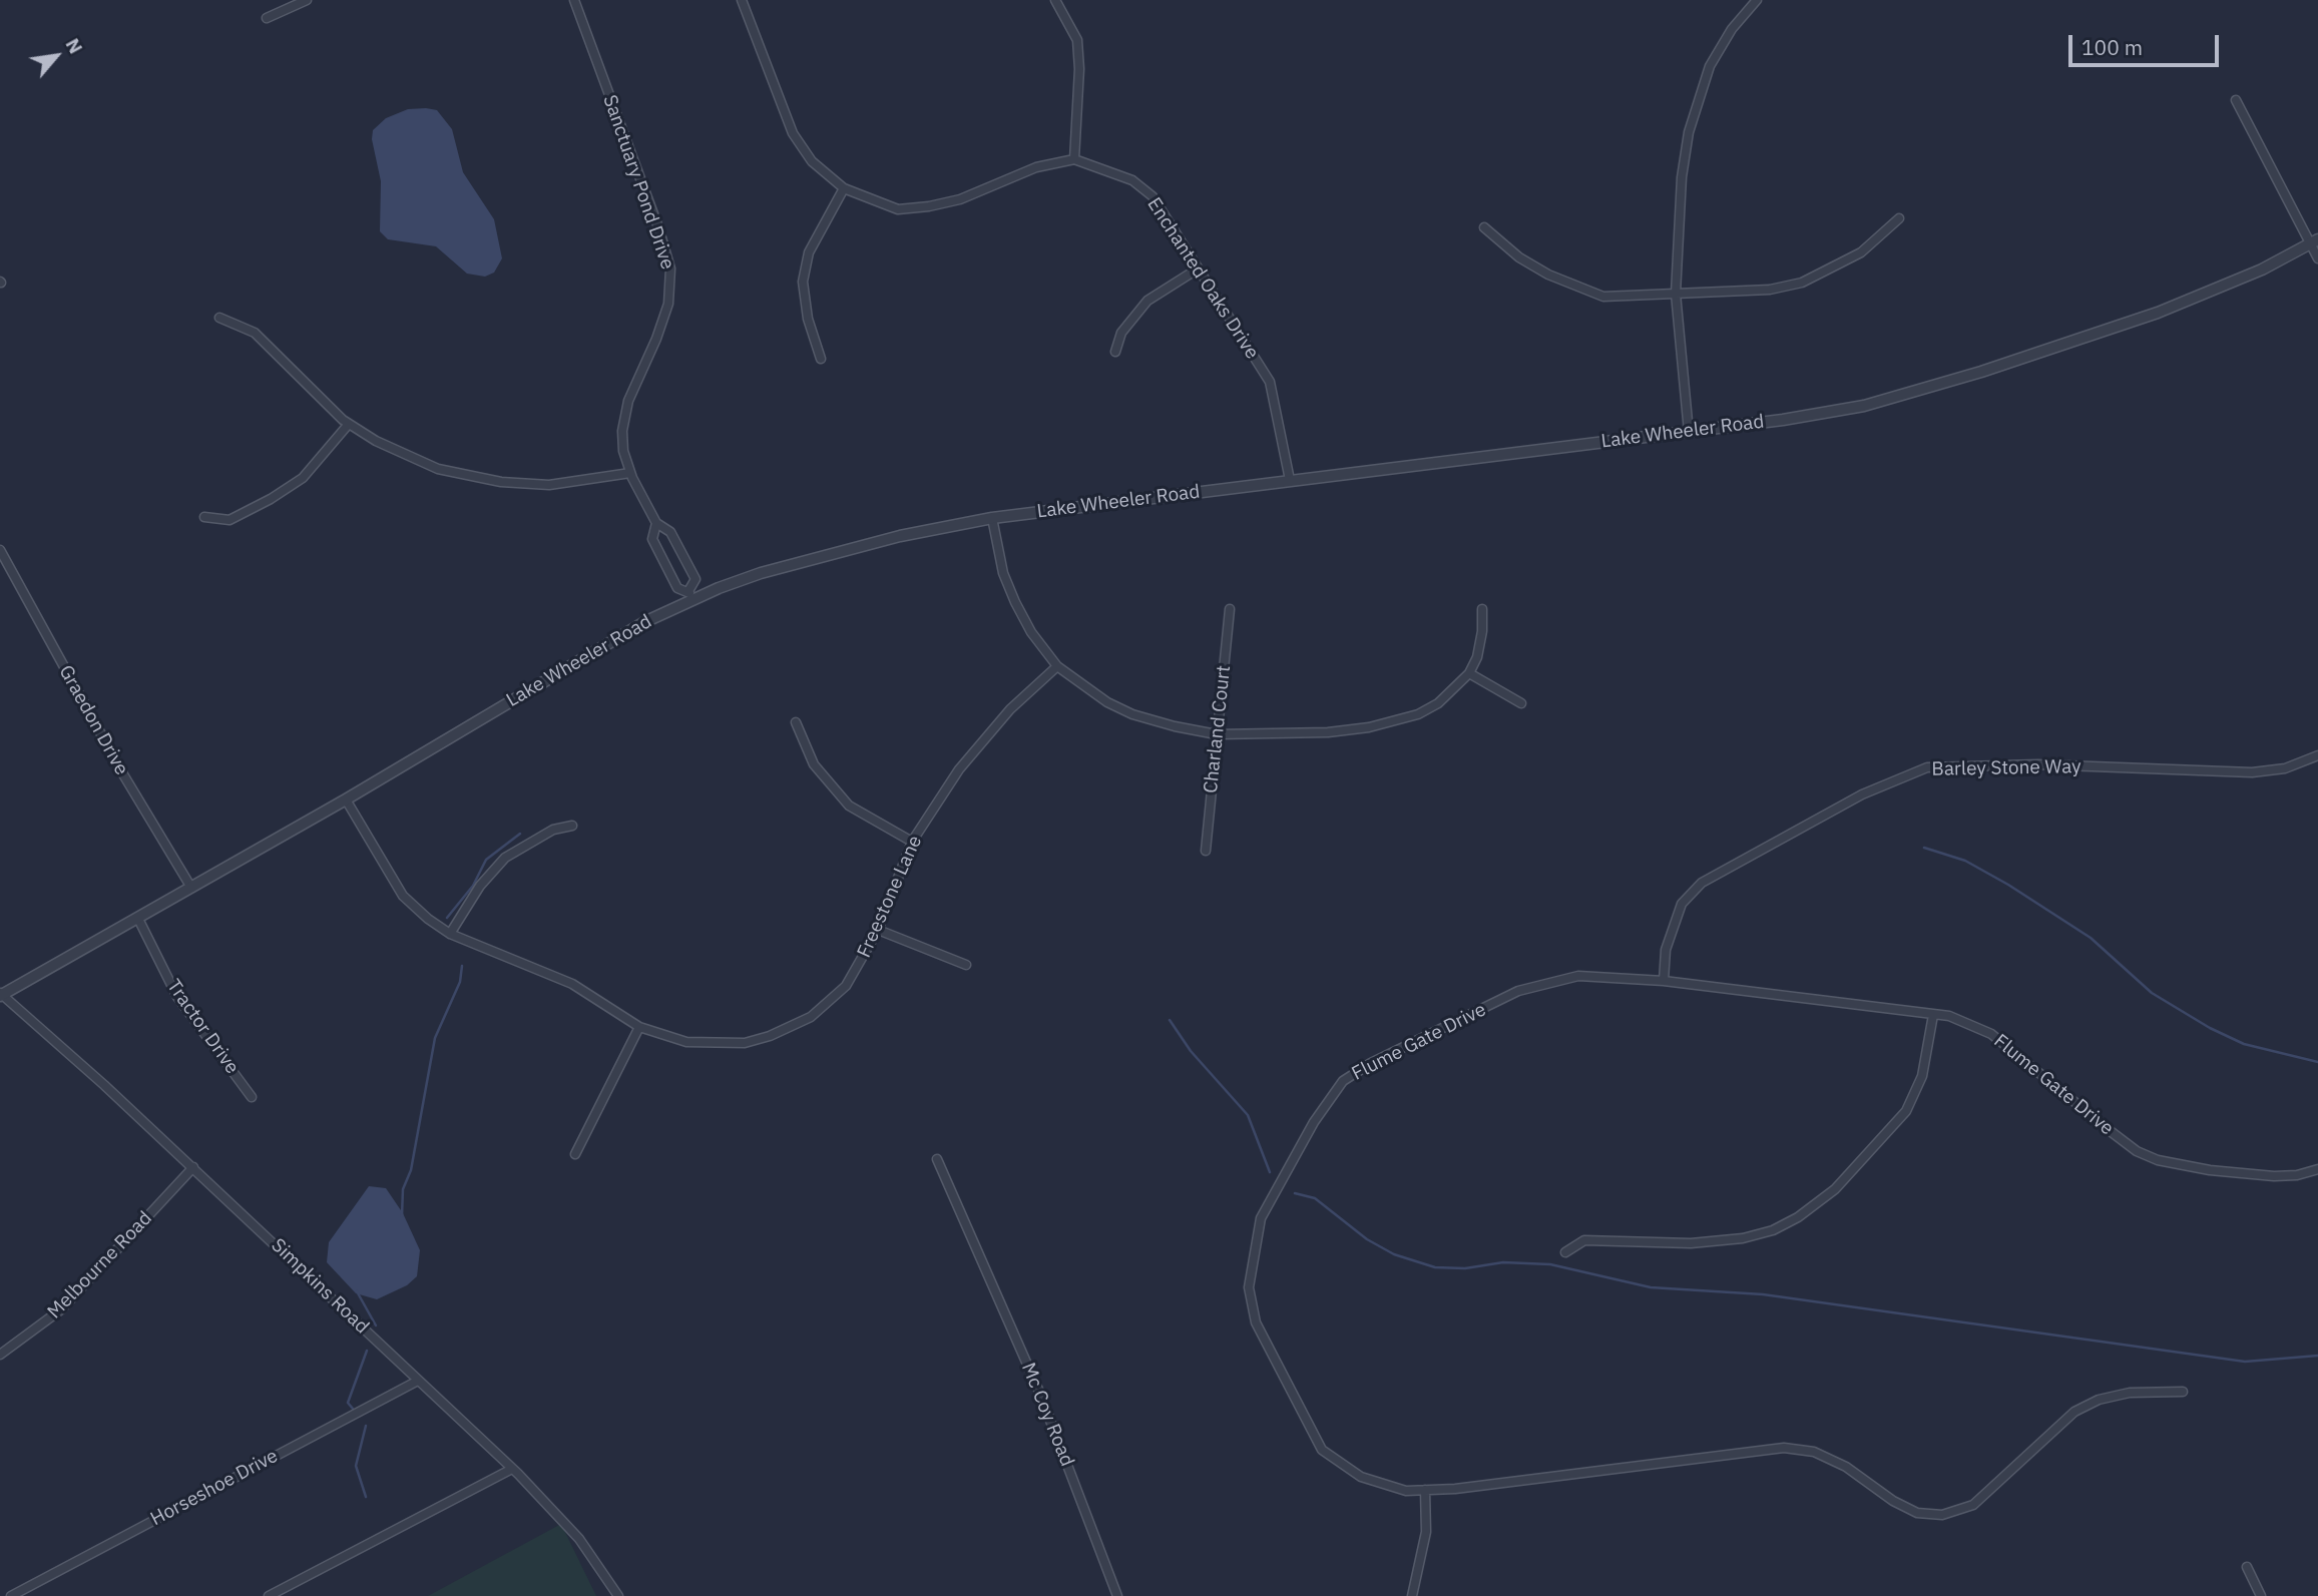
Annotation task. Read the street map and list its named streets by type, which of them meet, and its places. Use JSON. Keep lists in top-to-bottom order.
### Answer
{
  "streets": {
    "street": [
      "Sanctuary Pond Drive",
      "Enchanted Oaks Drive",
      "Lake Wheeler Road",
      "Graedon Drive",
      "Charland Court",
      "Barley Stone Way",
      "Freestone Lane",
      "Tractor Drive",
      "Flume Gate Drive",
      "Melbourne Road",
      "Simpkins Road",
      "Mc Coy Road",
      "Horseshoe Drive"
    ]
  },
  "crossings": [
    ["Sanctuary Pond Drive", "Lake Wheeler Road"],
    ["Enchanted Oaks Drive", "Lake Wheeler Road"],
    ["Lake Wheeler Road", "Graedon Drive"],
    ["Lake Wheeler Road", "Freestone Lane"],
    ["Lake Wheeler Road", "Tractor Drive"],
    ["Lake Wheeler Road", "Simpkins Road"],
    ["Barley Stone Way", "Flume Gate Drive"],
    ["Melbourne Road", "Simpkins Road"],
    ["Simpkins Road", "Horseshoe Drive"]
  ],
  "scale_bar": "100 m",
  "north": "top right"
}
